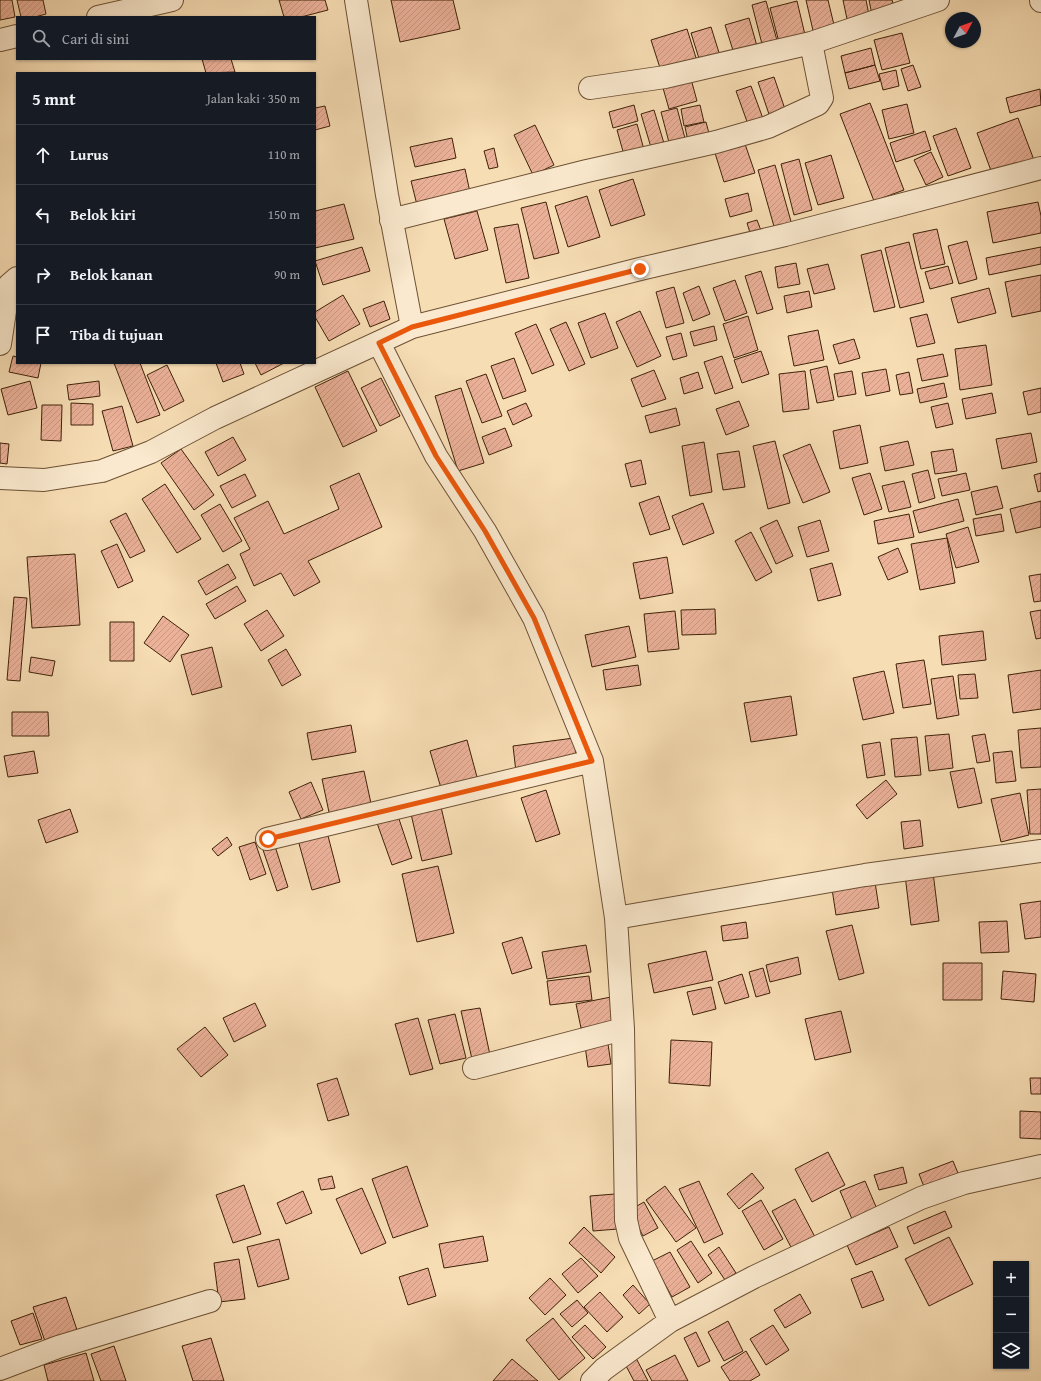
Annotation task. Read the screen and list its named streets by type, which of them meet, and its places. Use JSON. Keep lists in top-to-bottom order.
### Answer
{
  "north": "top right",
  "page": {
    "search": "Cari di sini",
    "heading": ["5 mnt", "Jalan kaki · 350 m"],
    "list": [
      ["Lurus", "110 m"],
      ["Belok kiri", "150 m"],
      ["Belok kanan", "90 m"],
      "Tiba di tujuan"
    ],
    "map_buttons": ["+", "−"]
  }
}
